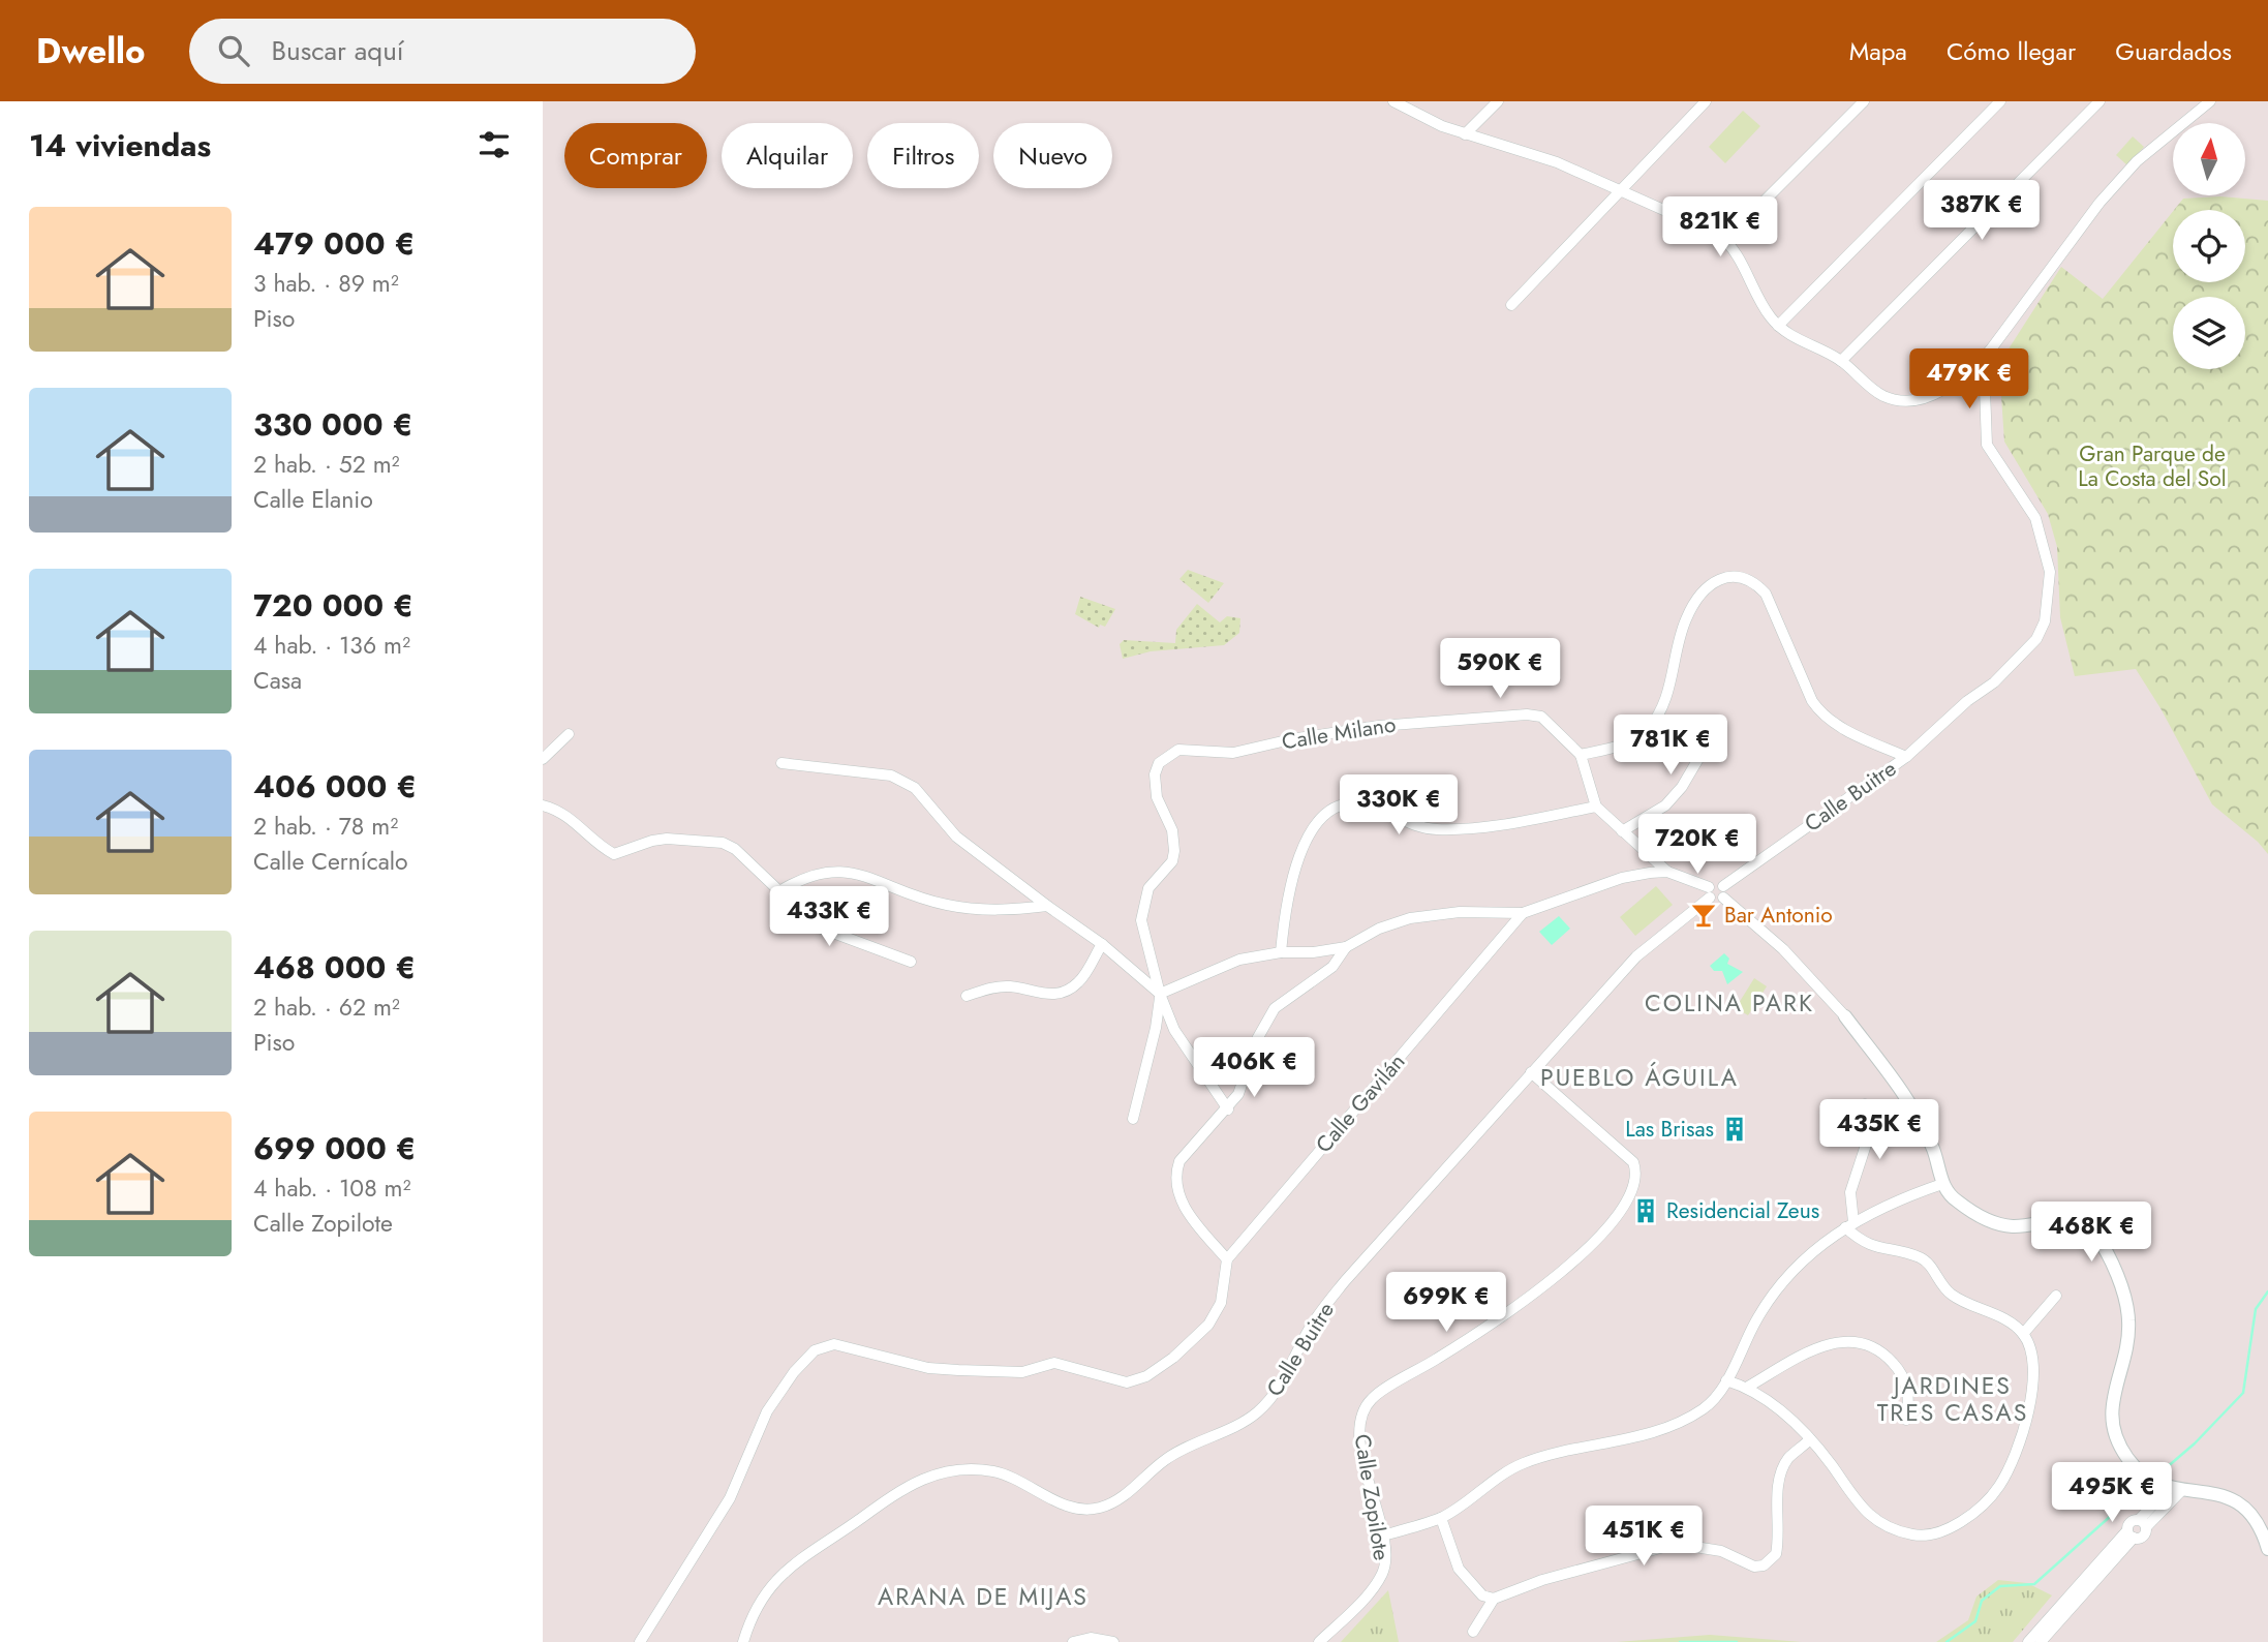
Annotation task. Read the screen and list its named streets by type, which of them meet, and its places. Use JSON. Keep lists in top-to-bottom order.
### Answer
{
  "streets": {
    "street": [
      "Calle Milano",
      "Calle Buitre",
      "Calle Gavilán",
      "Calle Zopilote"
    ]
  },
  "crossings": [
    ["Calle Buitre", "Calle Zopilote"]
  ],
  "districts": [
    "COLINA PARK",
    "PUEBLO ÁGUILA",
    "JARDINES TRES CASAS",
    "ARANA DE MIJAS"
  ],
  "parks": ["Gran Parque de La Costa del Sol"],
  "places": {
    "bar": ["Bar Antonio"],
    "building": ["Las Brisas", "Residencial Zeus"]
  },
  "north": "top",
  "page": {
    "header": "Dwello",
    "search": "Buscar aquí",
    "nav": ["Mapa", "Cómo llegar", "Guardados"],
    "heading": "14 viviendas",
    "chip": [
      "Comprar",
      "Alquilar",
      "Filtros",
      "Nuevo"
    ],
    "price": [
      "387K €",
      "821K €",
      "479K €",
      "590K €",
      "781K €",
      "330K €",
      "720K €",
      "433K €",
      "406K €",
      "435K €",
      "468K €",
      "699K €",
      "495K €",
      "451K €"
    ],
    "list": [
      {
        "name": "479 000 €",
        "note": "3 hab. · 89 m² · Piso"
      },
      {
        "name": "330 000 €",
        "note": "2 hab. · 52 m² · Calle Elanio"
      },
      {
        "name": "720 000 €",
        "note": "4 hab. · 136 m² · Casa"
      },
      {
        "name": "406 000 €",
        "note": "2 hab. · 78 m² · Calle Cernícalo"
      },
      {
        "name": "468 000 €",
        "note": "2 hab. · 62 m² · Piso"
      },
      {
        "name": "699 000 €",
        "note": "4 hab. · 108 m² · Calle Zopilote"
      }
    ]
  }
}
